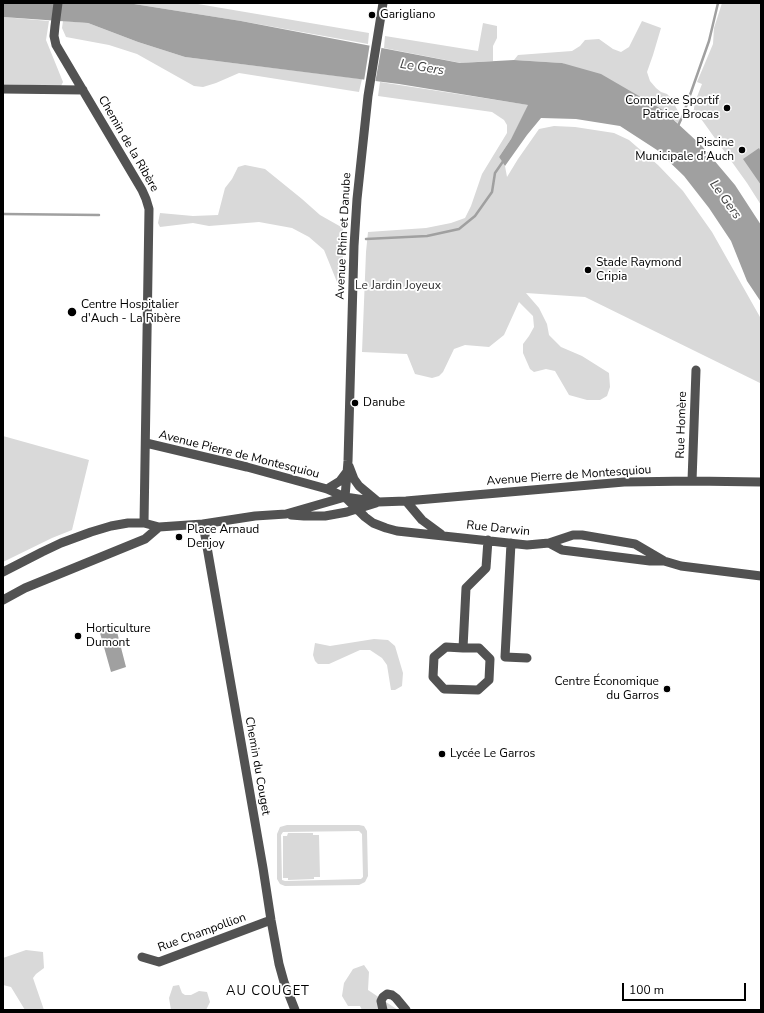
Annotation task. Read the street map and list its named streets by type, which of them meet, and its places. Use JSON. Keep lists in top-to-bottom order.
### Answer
{
  "streets": {
    "street": [
      "Chemin de la Ribère",
      "Avenue Rhin et Danube",
      "Rue Homère",
      "Avenue Pierre de Montesquiou",
      "Rue Darwin",
      "Chemin du Couget",
      "Rue Champollion"
    ]
  },
  "crossings": [
    ["Chemin de la Ribère", "Avenue Pierre de Montesquiou"],
    ["Avenue Rhin et Danube", "Avenue Pierre de Montesquiou"],
    ["Avenue Rhin et Danube", "Rue Darwin"],
    ["Rue Homère", "Avenue Pierre de Montesquiou"],
    ["Avenue Pierre de Montesquiou", "Rue Darwin"],
    ["Chemin du Couget", "Rue Champollion"]
  ],
  "districts": ["AU COUGET"],
  "water": ["Le Gers"],
  "parks": ["Le Jardin Joyeux"],
  "places": [
    "Garigliano",
    "Complexe Sportif Patrice Brocas",
    "Piscine Municipale d'Auch",
    "Stade Raymond Cripia",
    "Centre Hospitalier d'Auch - La Ribère",
    "Danube",
    "Place Arnaud Denjoy",
    "Horticulture Dumont",
    "Centre Économique du Garros",
    "Lycée Le Garros"
  ],
  "scale_bar": "100 m"
}
